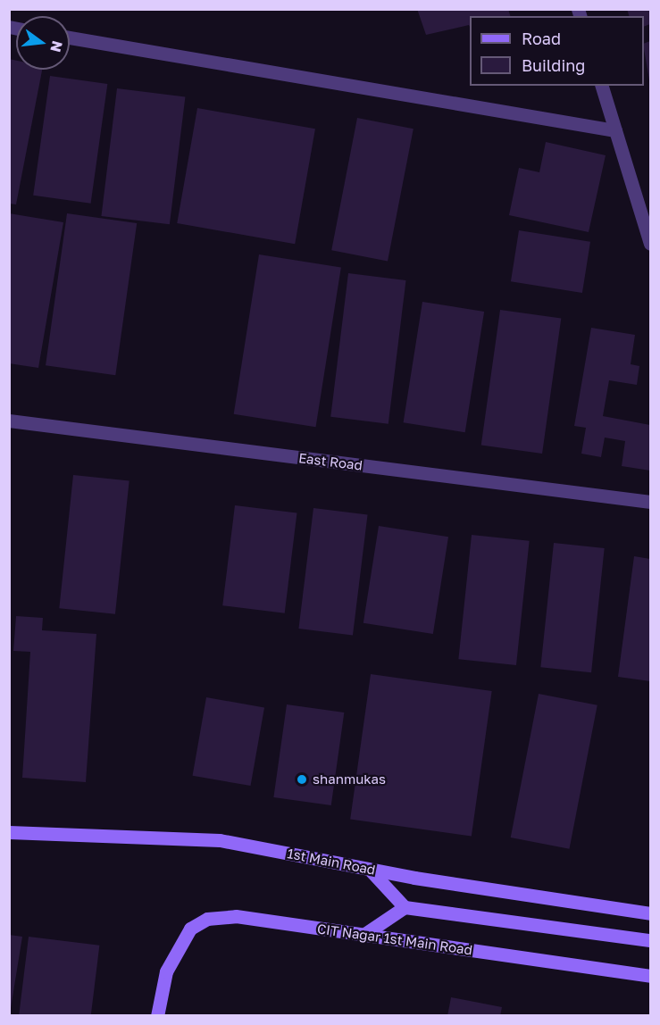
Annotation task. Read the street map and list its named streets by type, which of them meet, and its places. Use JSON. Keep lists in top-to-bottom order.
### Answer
{
  "streets": {
    "main road": ["1st Main Road", "CIT Nagar 1st Main Road"],
    "street": ["East Road"]
  },
  "places": ["shanmukas"],
  "legend": ["Road", "Building"],
  "north": "right"
}
